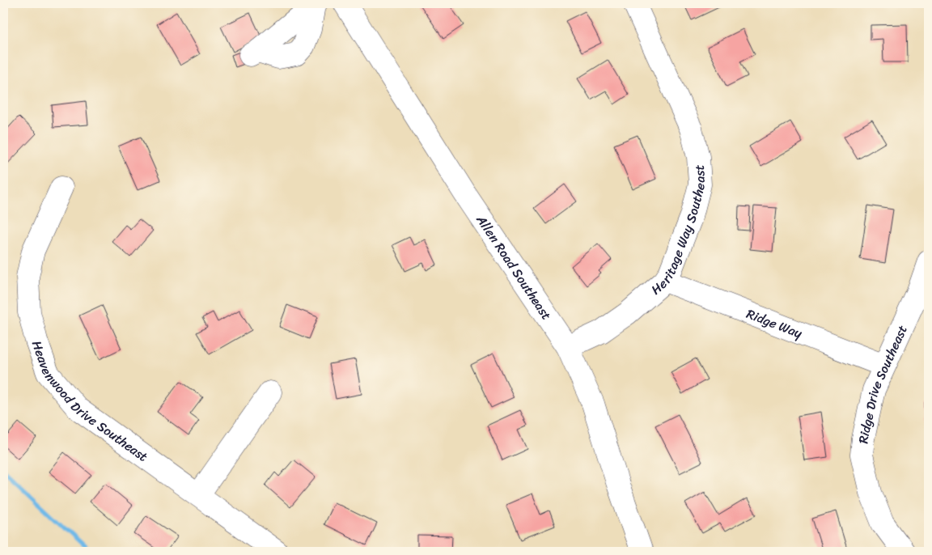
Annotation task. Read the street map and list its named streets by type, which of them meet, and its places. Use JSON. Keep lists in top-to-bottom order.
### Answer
{
  "streets": {
    "street": [
      "Heritage Way Southeast",
      "Allen Road Southeast",
      "Ridge Way",
      "Ridge Drive Southeast",
      "Heavenwood Drive Southeast"
    ]
  },
  "crossings": [
    ["Heritage Way Southeast", "Allen Road Southeast"],
    ["Heritage Way Southeast", "Ridge Way"],
    ["Ridge Way", "Ridge Drive Southeast"]
  ]
}
